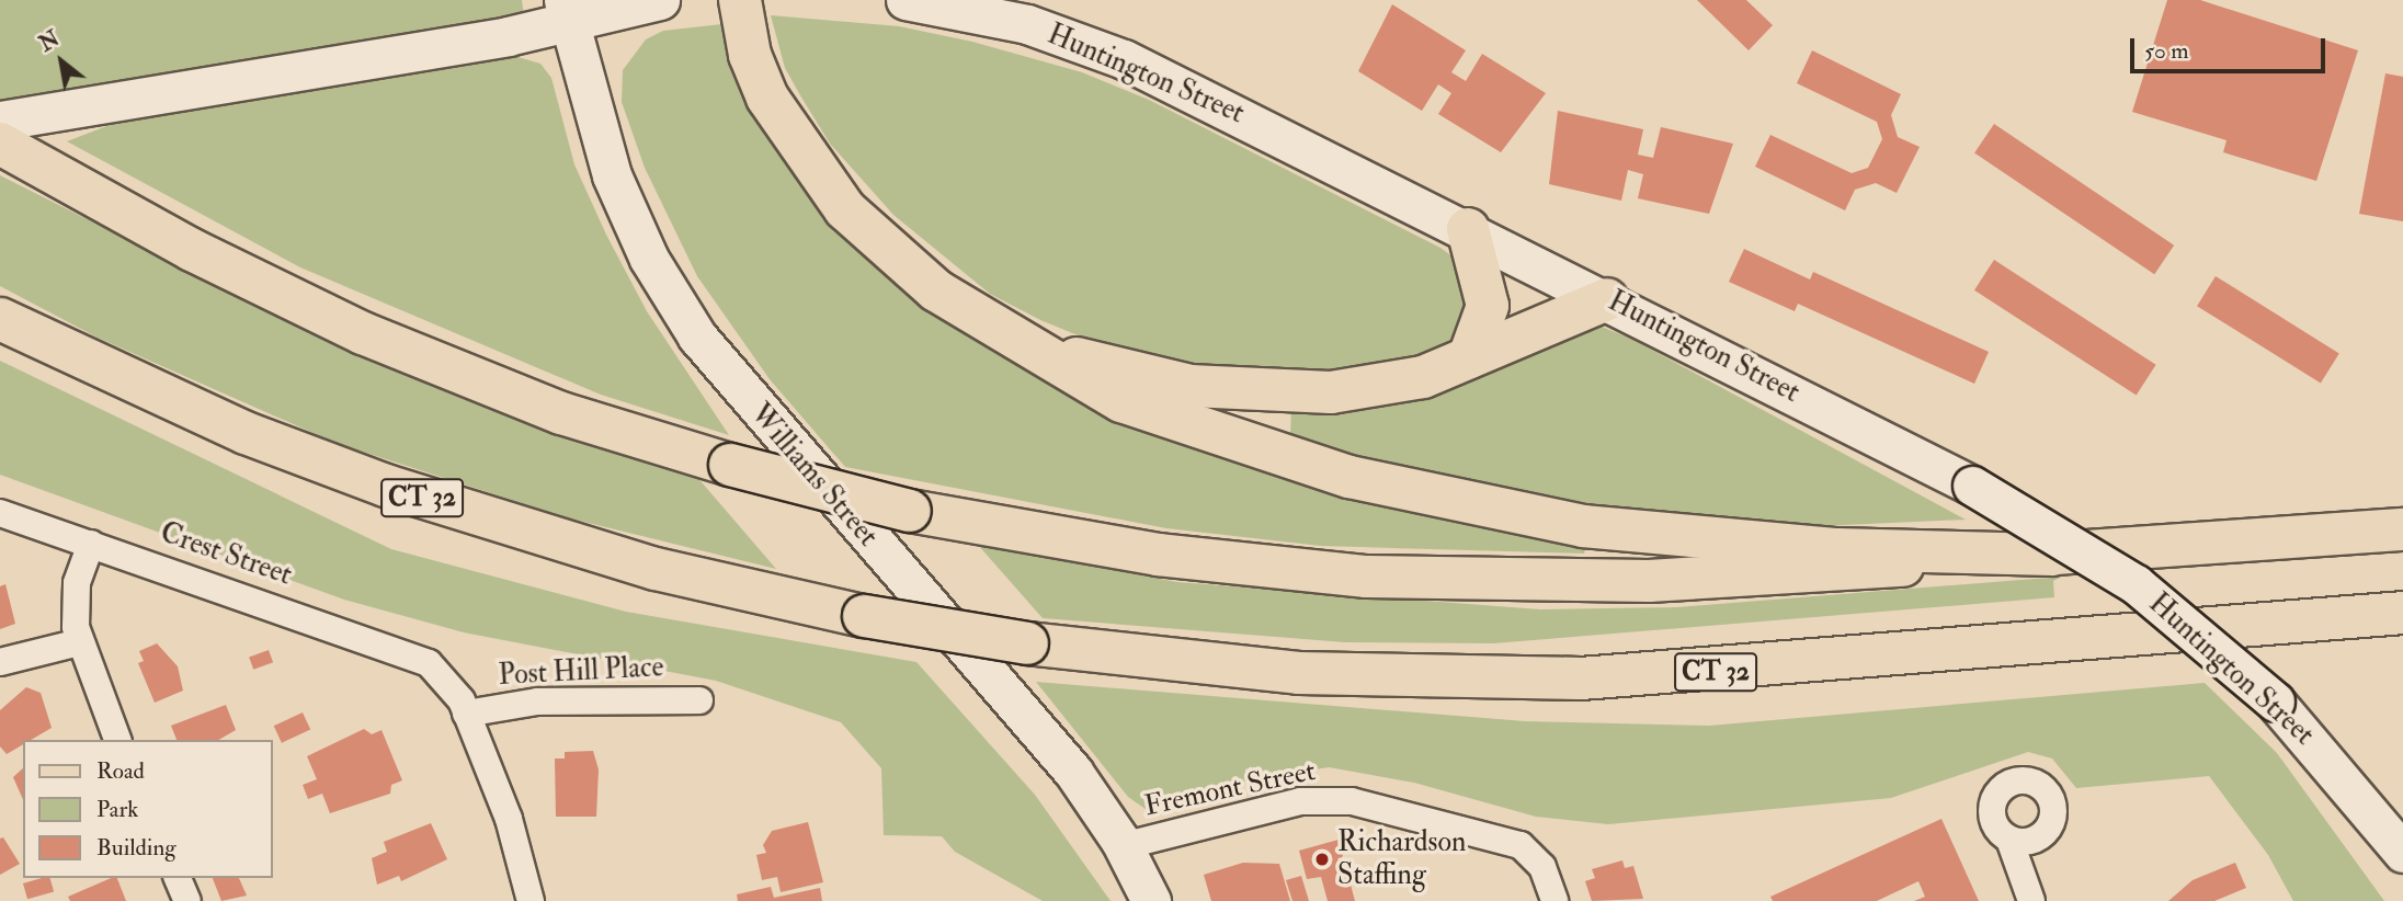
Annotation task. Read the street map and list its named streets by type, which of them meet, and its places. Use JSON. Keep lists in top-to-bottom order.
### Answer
{
  "streets": {
    "main road": ["Huntington Street", "Williams Street", "CT 32"],
    "street": ["Crest Street", "Post Hill Place", "Fremont Street"]
  },
  "crossings": [
    ["Williams Street", "Fremont Street"],
    ["Crest Street", "Post Hill Place"]
  ],
  "places": ["Richardson Staffing"],
  "legend": ["Road", "Park", "Building"],
  "scale_bar": "50 m",
  "north": "top left"
}
